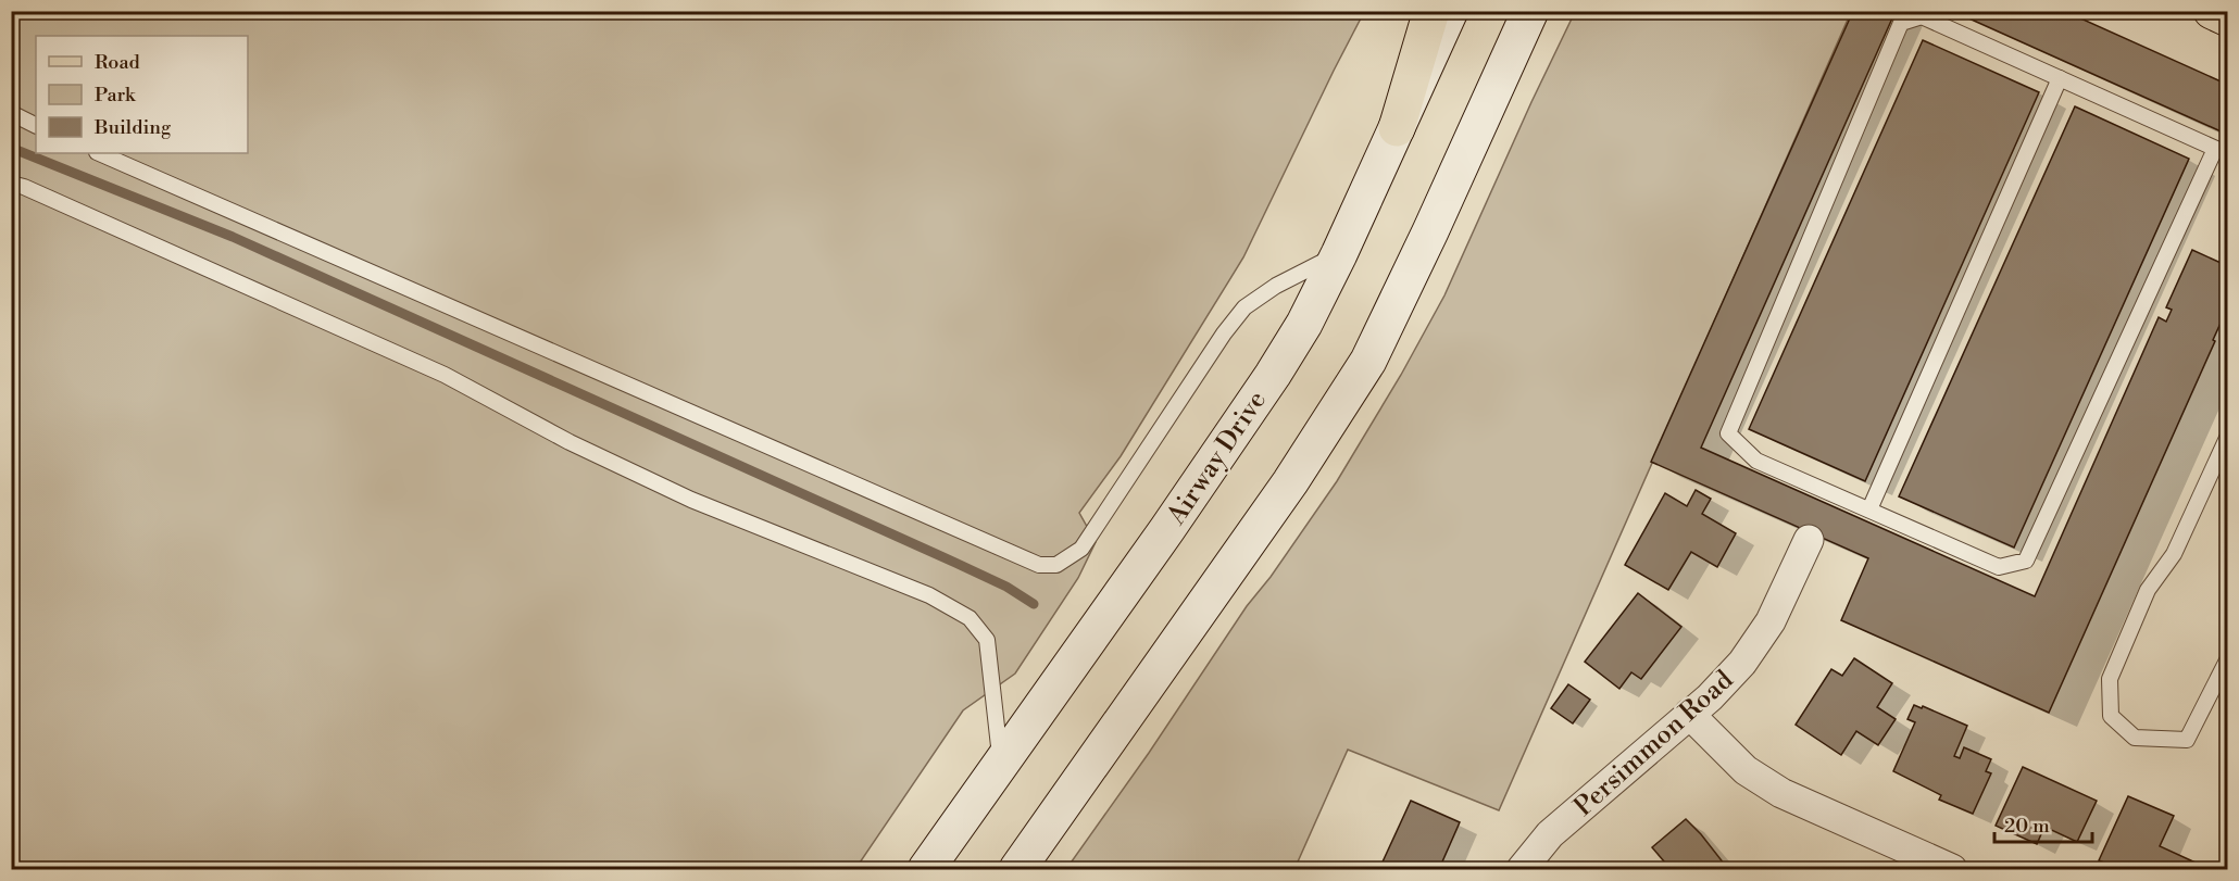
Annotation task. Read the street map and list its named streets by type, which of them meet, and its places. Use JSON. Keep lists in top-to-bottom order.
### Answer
{
  "streets": {
    "main road": ["Airway Drive"],
    "street": ["Persimmon Road"]
  },
  "legend": ["Road", "Park", "Building"],
  "scale_bar": "20 m"
}
